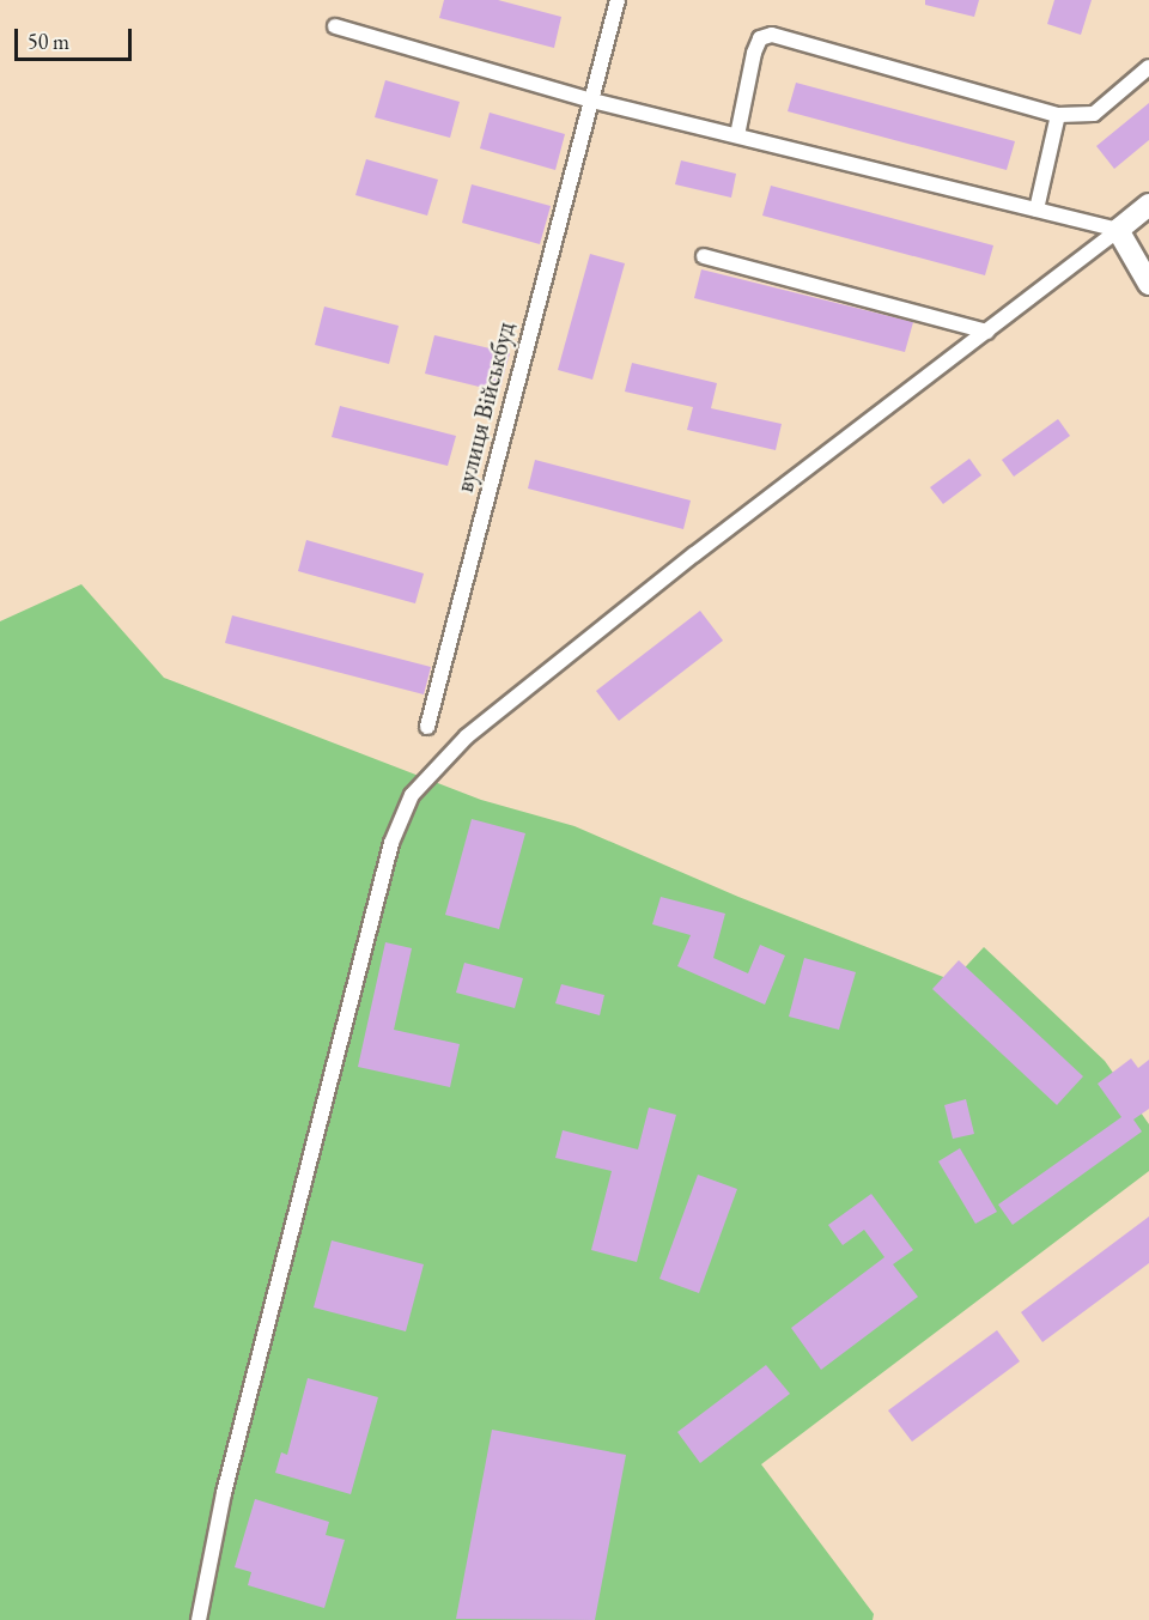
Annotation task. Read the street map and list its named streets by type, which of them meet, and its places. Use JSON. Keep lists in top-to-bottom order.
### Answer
{
  "streets": {
    "street": ["вулиця Військбуд"]
  },
  "scale_bar": "50 m"
}
